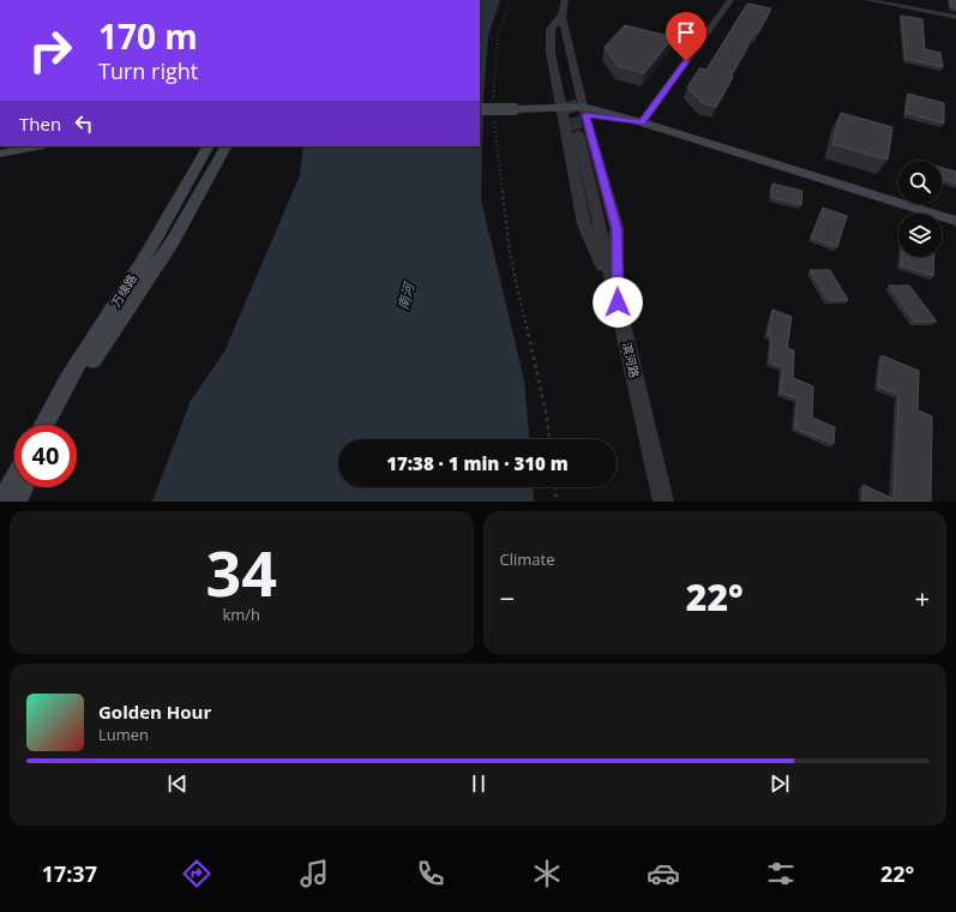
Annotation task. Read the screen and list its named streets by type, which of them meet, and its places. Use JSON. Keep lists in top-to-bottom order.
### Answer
{
  "streets": {
    "main road": ["万缘路"],
    "street": ["滨河路"]
  },
  "water": ["南河"],
  "page": {
    "turn": ["170 m", "Turn right"],
    "then": "Then",
    "limit": "40",
    "trip": "17:38 · 1 min · 310 m",
    "tile": [
      ["34", "km/h"],
      "Climate"
    ],
    "heat": ["−", "22°", "+"],
    "song": ["Golden Hour", "Lumen"],
    "tabs": ["17:37", "22°"]
  }
}
